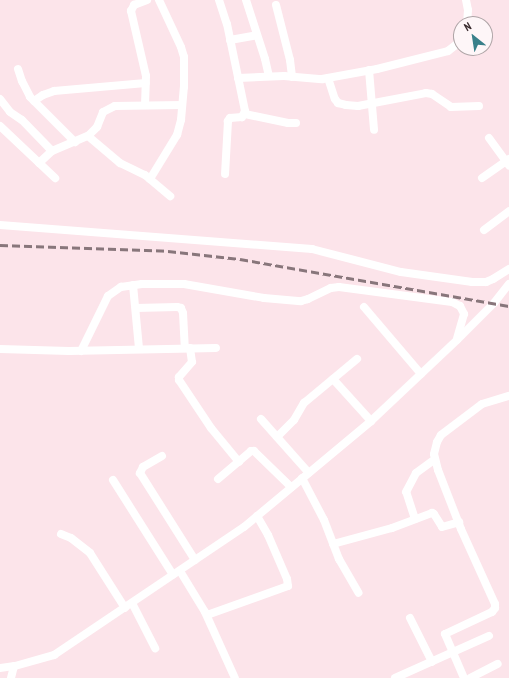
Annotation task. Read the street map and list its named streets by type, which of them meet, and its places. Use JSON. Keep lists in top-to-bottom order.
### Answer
{
  "north": "top left"
}
